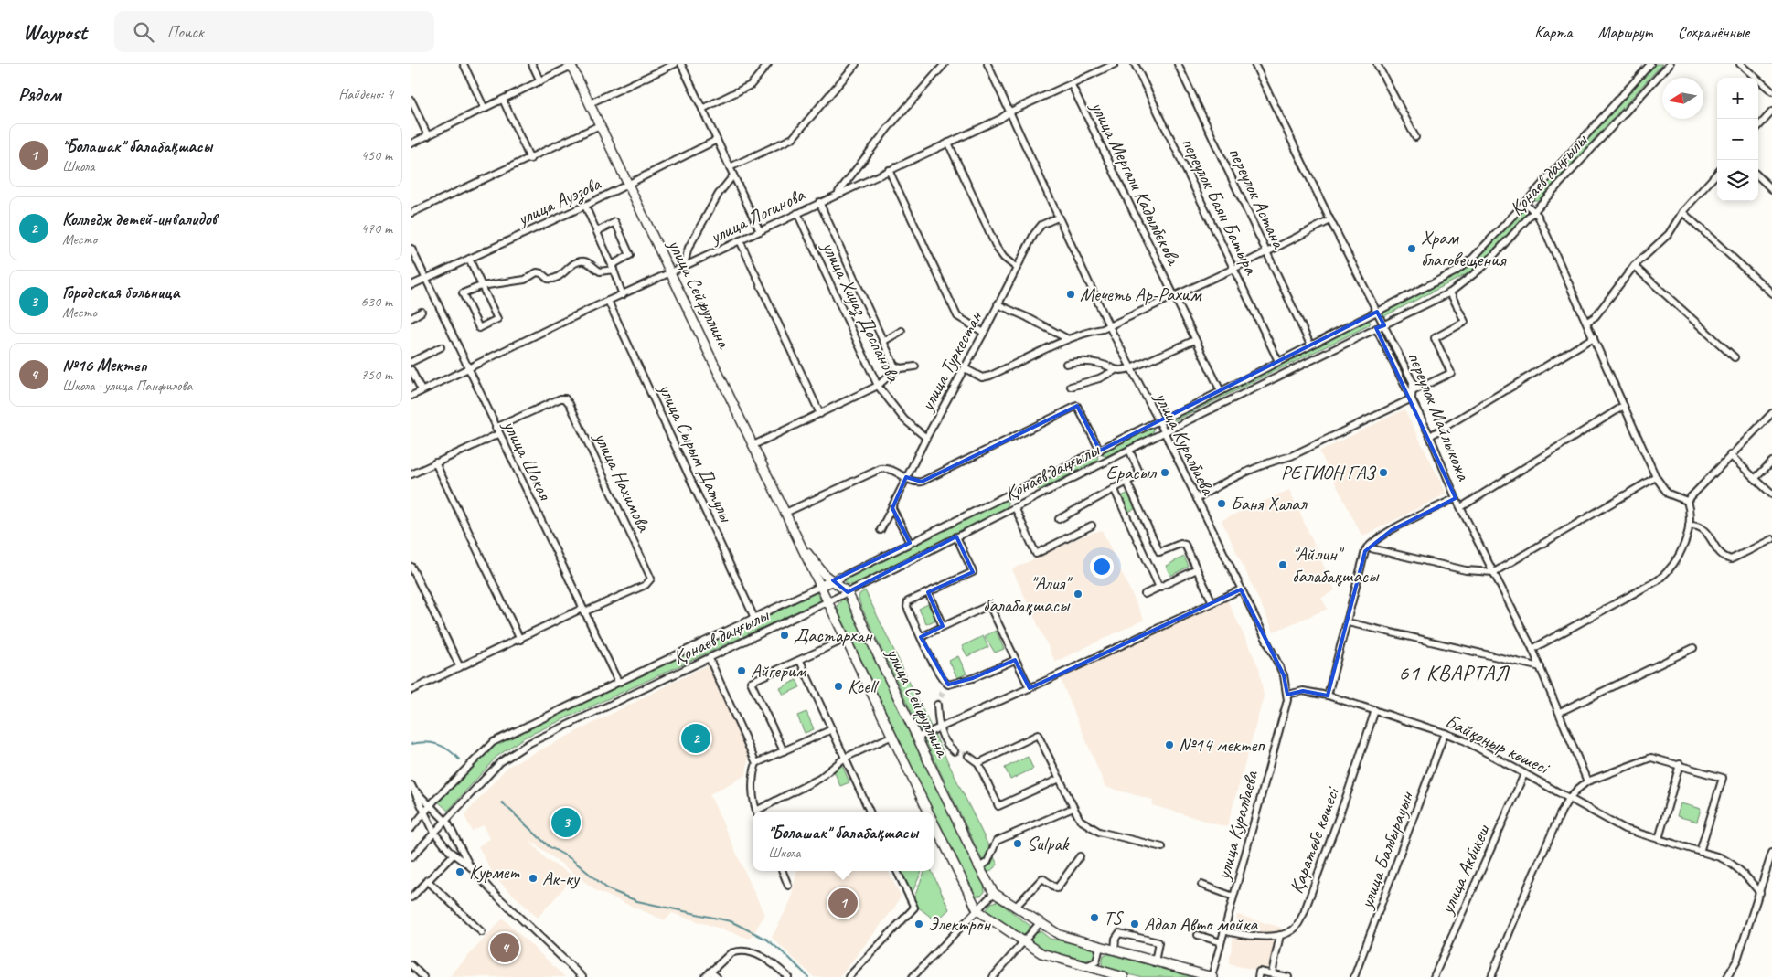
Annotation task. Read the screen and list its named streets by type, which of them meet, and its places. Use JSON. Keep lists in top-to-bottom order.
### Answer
{
  "streets": {
    "main road": ["Қонаев даңғылы", "улица Сейфуллина"],
    "street": [
      "улица Мергали Кадылбекова",
      "переулок Астана",
      "улица Ауэзова",
      "переулок Баян Батыра",
      "улица Логинова",
      "улица Хиуаз Доспанова",
      "улица Туркестан",
      "переулок Майлыкожа",
      "улица Куралбаева",
      "улица Сырым Датулы",
      "улица Шокая",
      "улица Нахимова",
      "Байқоңыр көшесі",
      "Қаратөбе көшесі",
      "улица Балбырауын",
      "улица Акбикеш"
    ]
  },
  "crossings": [
    ["Қонаев даңғылы", "улица Мергали Кадылбекова"],
    ["Қонаев даңғылы", "переулок Астана"],
    ["Қонаев даңғылы", "переулок Баян Батыра"],
    ["Қонаев даңғылы", "улица Сейфуллина"],
    ["Қонаев даңғылы", "переулок Майлыкожа"],
    ["Қонаев даңғылы", "улица Куралбаева"],
    ["Қонаев даңғылы", "улица Сырым Датулы"],
    ["Қонаев даңғылы", "улица Шокая"],
    ["улица Мергали Кадылбекова", "улица Логинова"],
    ["улица Ауэзова", "улица Сейфуллина"],
    ["улица Ауэзова", "улица Шокая"],
    ["улица Логинова", "улица Сейфуллина"],
    ["улица Логинова", "улица Хиуаз Доспанова"],
    ["улица Логинова", "улица Куралбаева"],
    ["улица Логинова", "улица Сырым Датулы"],
    ["улица Логинова", "улица Шокая"],
    ["улица Хиуаз Доспанова", "улица Туркестан"],
    ["улица Туркестан", "улица Куралбаева"],
    ["улица Куралбаева", "Байқоңыр көшесі"],
    ["улица Шокая", "улица Нахимова"],
    ["Байқоңыр көшесі", "Қаратөбе көшесі"],
    ["Байқоңыр көшесі", "улица Балбырауын"],
    ["Байқоңыр көшесі", "улица Акбикеш"]
  ],
  "districts": ["61 КВАРТАЛ"],
  "places": [
    "Храм благовещения",
    "Мечеть Ар-Рахим",
    "Ерасыл",
    "РЕГИОН ГАЗ",
    "Баня Халал",
    "\"Айлин\" балабақшасы",
    "\"Алия\" балабақшасы",
    "Дастархан",
    "Айгерим",
    "Kcell",
    "№14 мектеп",
    "Sulpak",
    "Курмет",
    "Ак-ку",
    "TS",
    "Электрон",
    "Адал Авто мойка"
  ],
  "north": "left",
  "page": {
    "header": "Waypost",
    "search": "Поиск",
    "nav": ["Карта", "Маршрут", "Сохранённые"],
    "heading": ["Рядом", "Найдено: 4"],
    "map_buttons": ["+", "−"],
    "list": [
      {
        "mark": "1",
        "name": "\"Болашак\" балабақшасы",
        "note": "Школа",
        "value": "450 m"
      },
      {
        "mark": "2",
        "name": "Колледж детей-инвалидов",
        "note": "Место",
        "value": "470 m"
      },
      {
        "mark": "3",
        "name": "Городская больница",
        "note": "Место",
        "value": "630 m"
      },
      {
        "mark": "4",
        "name": "№16 Мектеп",
        "note": "Школа · улица Панфилова",
        "value": "750 m"
      }
    ],
    "pins": [
      "2",
      "3",
      "1",
      "4"
    ],
    "popup": ["\"Болашак\" балабақшасы", "Школа"]
  }
}
